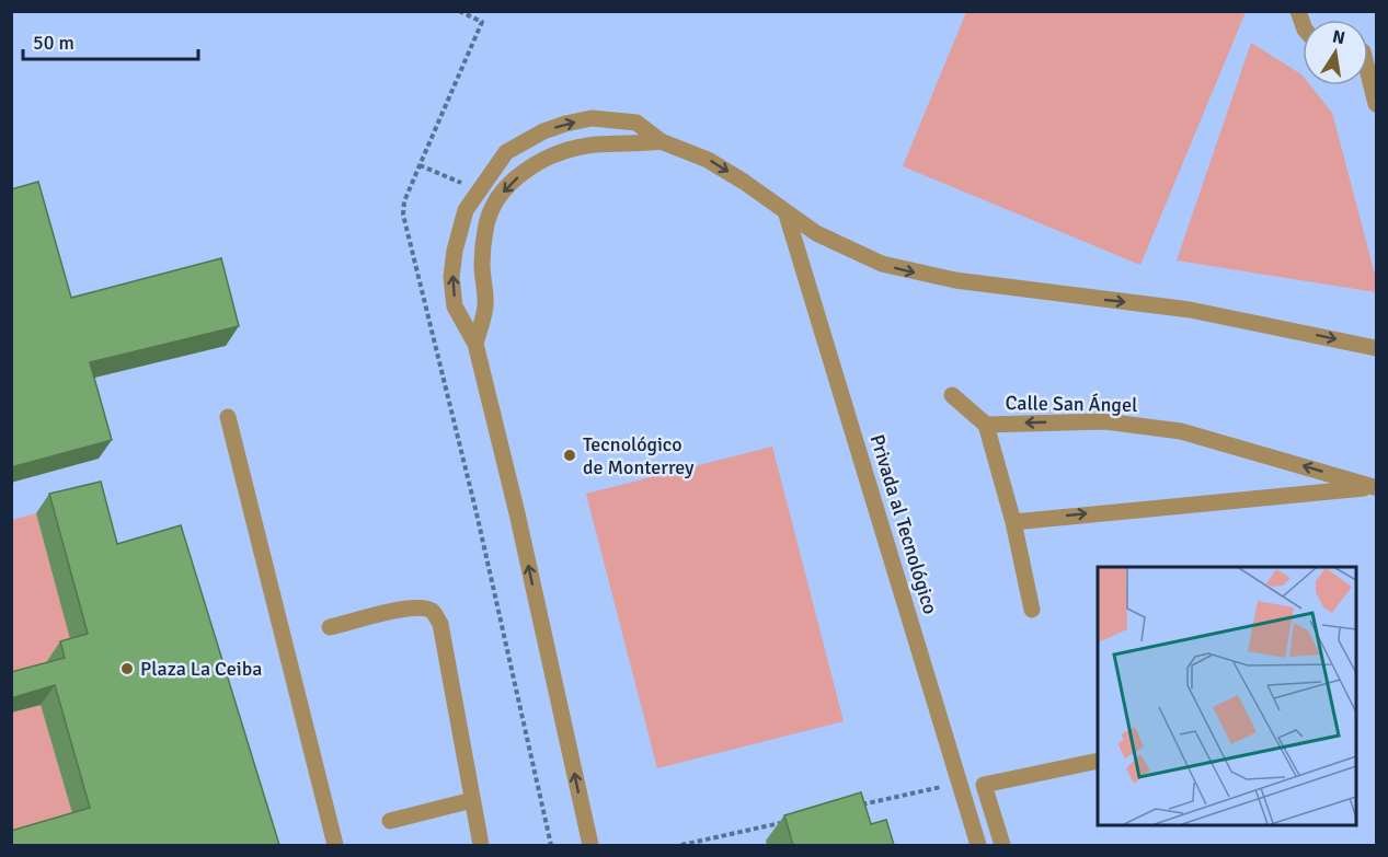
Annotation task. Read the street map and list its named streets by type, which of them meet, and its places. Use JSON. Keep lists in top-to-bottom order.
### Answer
{
  "streets": {
    "street": ["Calle San Ángel", "Privada al Tecnológico"]
  },
  "places": ["Tecnológico de Monterrey", "Plaza La Ceiba"],
  "scale_bar": "50 m",
  "north": "top"
}
